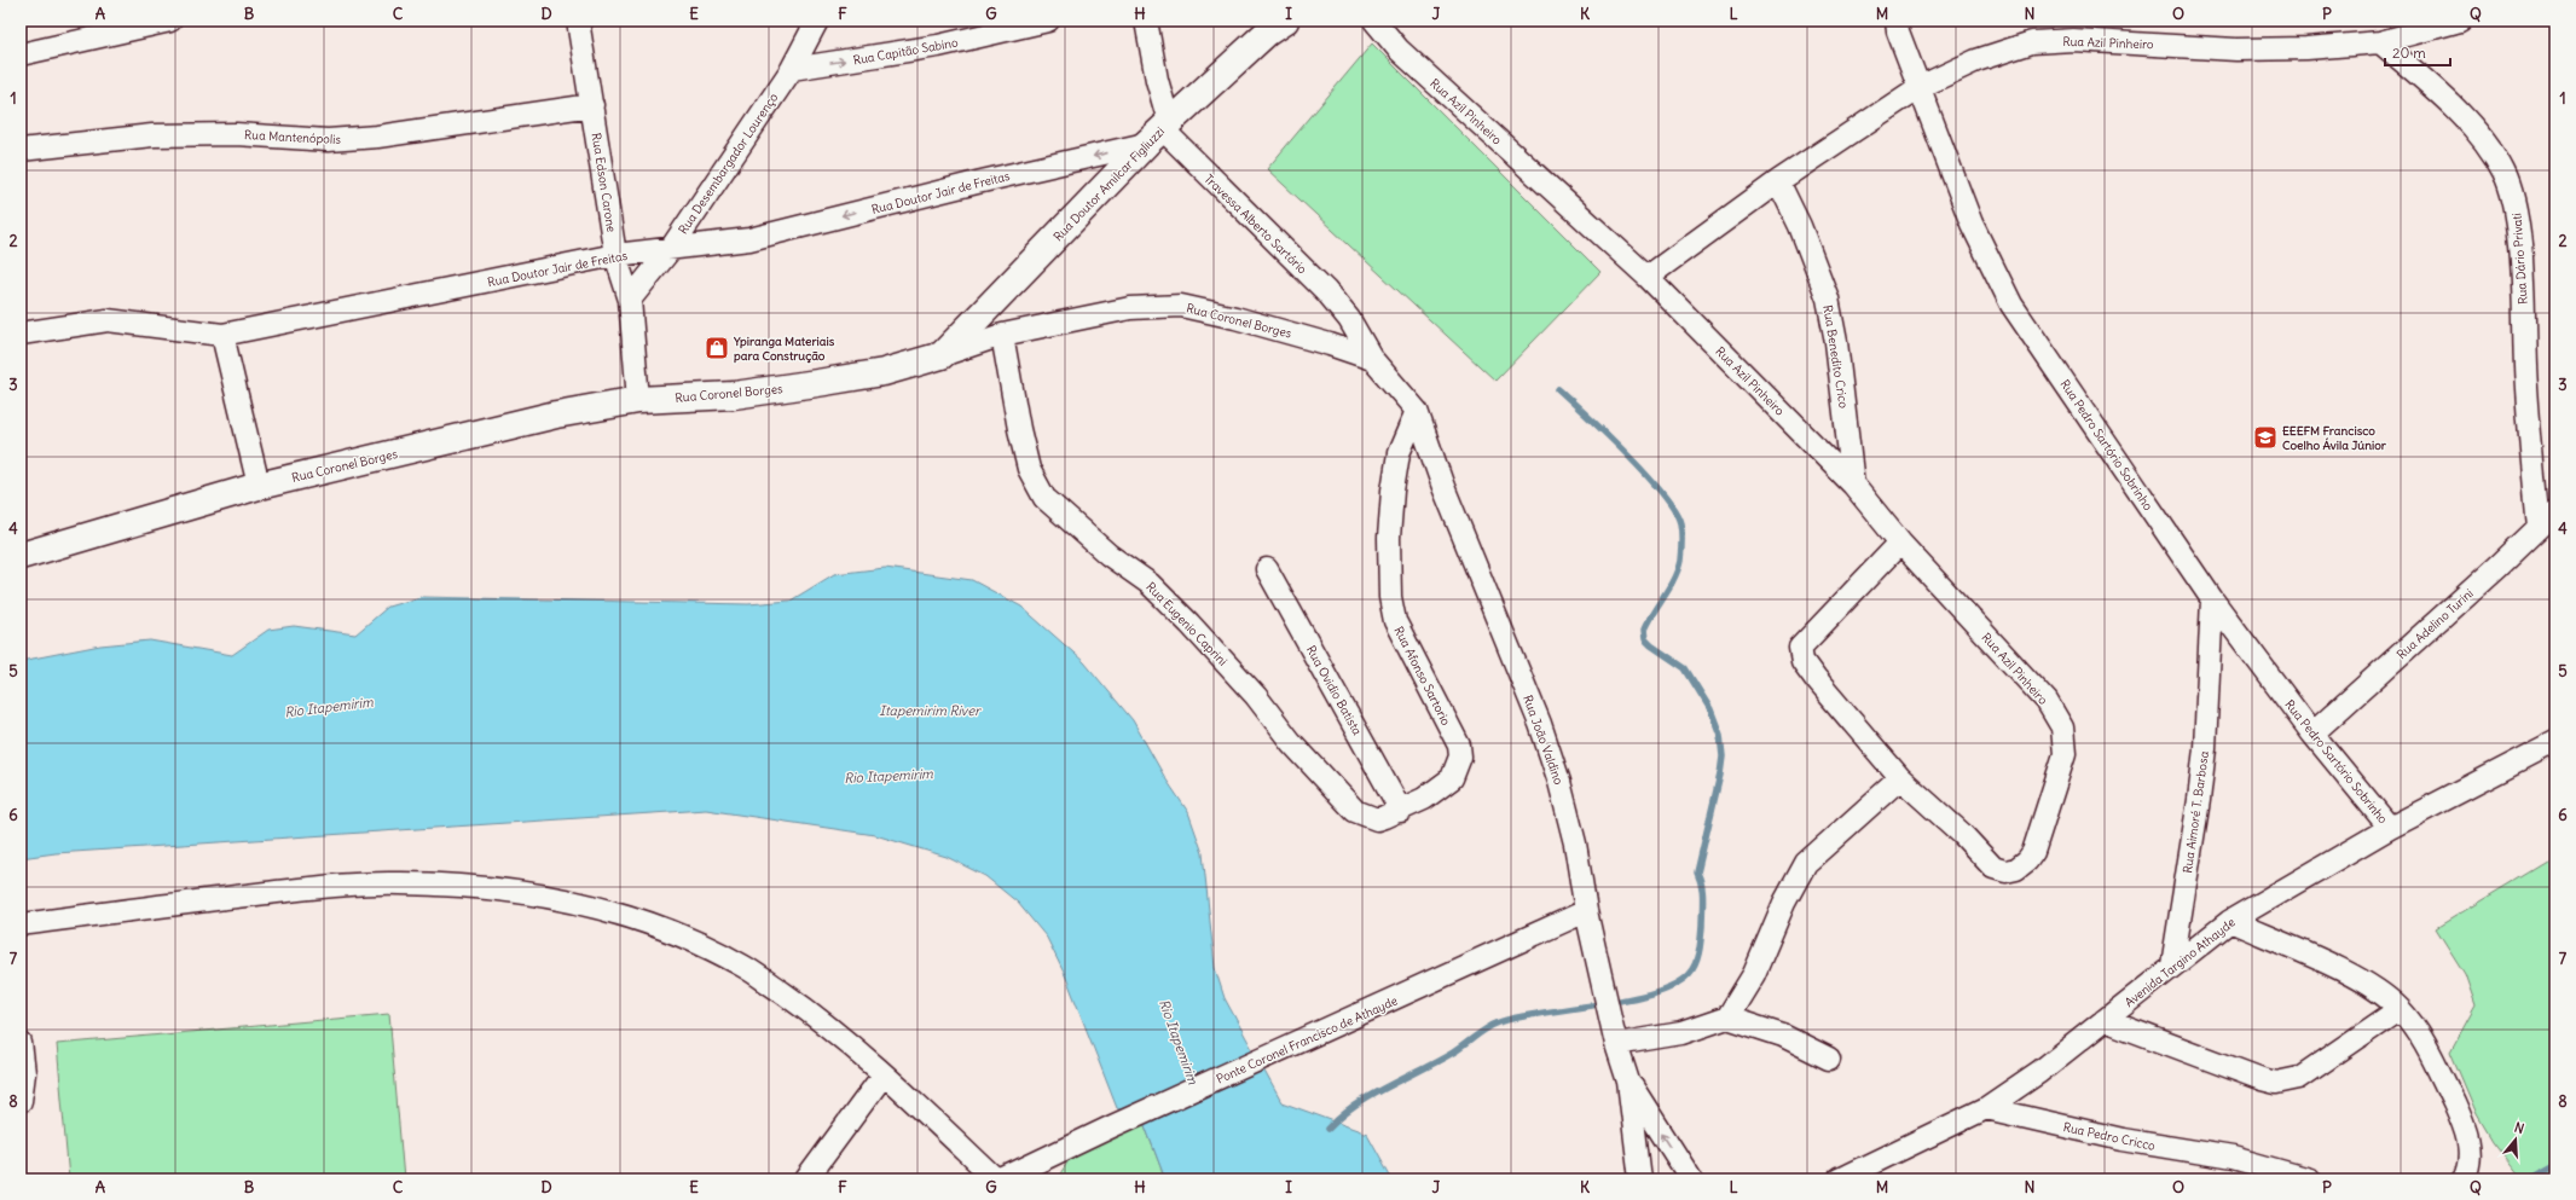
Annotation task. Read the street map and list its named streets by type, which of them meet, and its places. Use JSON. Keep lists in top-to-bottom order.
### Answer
{
  "streets": {
    "main road": ["Rua Doutor Amilcar Figliuzzi", "Rua Coronel Borges"],
    "street": [
      "Rua Azil Pinheiro",
      "Rua Capitão Sabino",
      "Rua Mantenópolis",
      "Rua Desembargador Lourenço",
      "Rua Edson Carone",
      "Rua Doutor Jair de Freitas",
      "Travessa Alberto Sartório",
      "Rua Dário Privati",
      "Rua Benedito Crico",
      "Rua Pedro Sartório Sobrinho",
      "Rua Eugenio Caprini",
      "Rua Adelino Turini",
      "Rua Afonso Sartorio",
      "Rua Ovidio Batista",
      "Rua João Valdino",
      "Rua Aimoré T. Barbosa",
      "Avenida Targino Athayde",
      "Ponte Coronel Francisco de Athayde",
      "Rua Pedro Cricco"
    ]
  },
  "crossings": [
    ["Rua Azil Pinheiro", "Rua Dário Privati"],
    ["Rua Azil Pinheiro", "Rua Benedito Crico"],
    ["Rua Azil Pinheiro", "Rua Pedro Sartório Sobrinho"],
    ["Rua Capitão Sabino", "Rua Desembargador Lourenço"],
    ["Rua Mantenópolis", "Rua Edson Carone"],
    ["Rua Desembargador Lourenço", "Rua Edson Carone"],
    ["Rua Desembargador Lourenço", "Rua Doutor Jair de Freitas"],
    ["Rua Edson Carone", "Rua Doutor Jair de Freitas"],
    ["Rua Edson Carone", "Rua Coronel Borges"],
    ["Rua Doutor Amilcar Figliuzzi", "Rua Doutor Jair de Freitas"],
    ["Rua Doutor Amilcar Figliuzzi", "Travessa Alberto Sartório"],
    ["Rua Doutor Amilcar Figliuzzi", "Rua Coronel Borges"],
    ["Rua Doutor Jair de Freitas", "Travessa Alberto Sartório"],
    ["Travessa Alberto Sartório", "Rua Coronel Borges"],
    ["Rua Dário Privati", "Rua Adelino Turini"],
    ["Rua Coronel Borges", "Rua Eugenio Caprini"],
    ["Rua Pedro Sartório Sobrinho", "Rua Adelino Turini"],
    ["Rua Pedro Sartório Sobrinho", "Rua Aimoré T. Barbosa"],
    ["Rua Pedro Sartório Sobrinho", "Avenida Targino Athayde"],
    ["Rua Eugenio Caprini", "Rua Afonso Sartorio"],
    ["Rua Eugenio Caprini", "Rua Ovidio Batista"],
    ["Rua Afonso Sartorio", "Rua Ovidio Batista"],
    ["Rua Afonso Sartorio", "Rua João Valdino"],
    ["Rua João Valdino", "Ponte Coronel Francisco de Athayde"],
    ["Rua Aimoré T. Barbosa", "Avenida Targino Athayde"],
    ["Avenida Targino Athayde", "Rua Pedro Cricco"]
  ],
  "one_way": ["Rua Capitão Sabino", "Rua Doutor Jair de Freitas"],
  "water": ["Rio Itapemirim", "Itapemirim River"],
  "places": {
    "shop": ["Ypiranga Materiais para Construção"],
    "school or university": ["EEEFM Francisco Coelho Ávila Júnior"]
  },
  "scale_bar": "20 m",
  "north": "top",
  "grid": {
    "columns": [
      "A",
      "B",
      "C",
      "D",
      "E",
      "F",
      "G",
      "H",
      "I",
      "J",
      "K",
      "L",
      "M",
      "N",
      "O",
      "P",
      "Q"
    ],
    "rows": [
      "1",
      "2",
      "3",
      "4",
      "5",
      "6",
      "7",
      "8"
    ]
  }
}
